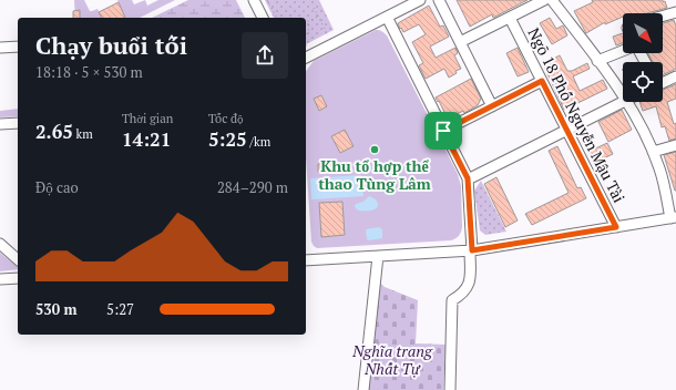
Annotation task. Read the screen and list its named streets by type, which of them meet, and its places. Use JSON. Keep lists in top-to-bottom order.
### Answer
{
  "streets": {
    "street": ["Ngõ 18 Phố Nguyễn Mậu Tài"]
  },
  "parks": ["Nghĩa trang Nhất Tự"],
  "places": ["Khu tổ hợp thể thao Tùng Lâm"],
  "north": "bottom right",
  "page": {
    "heading": ["Chạy buổi tối", "18:18 · 5 × 530 m"],
    "stats": [
      ["2.65 km"],
      ["Thời gian", "14:21"],
      ["Tốc độ", "5:25 /km"]
    ],
    "chart": ["Độ cao", "284–290 m"],
    "list": [
      {
        "name": "530 m",
        "note": "5:27"
      }
    ]
  }
}
